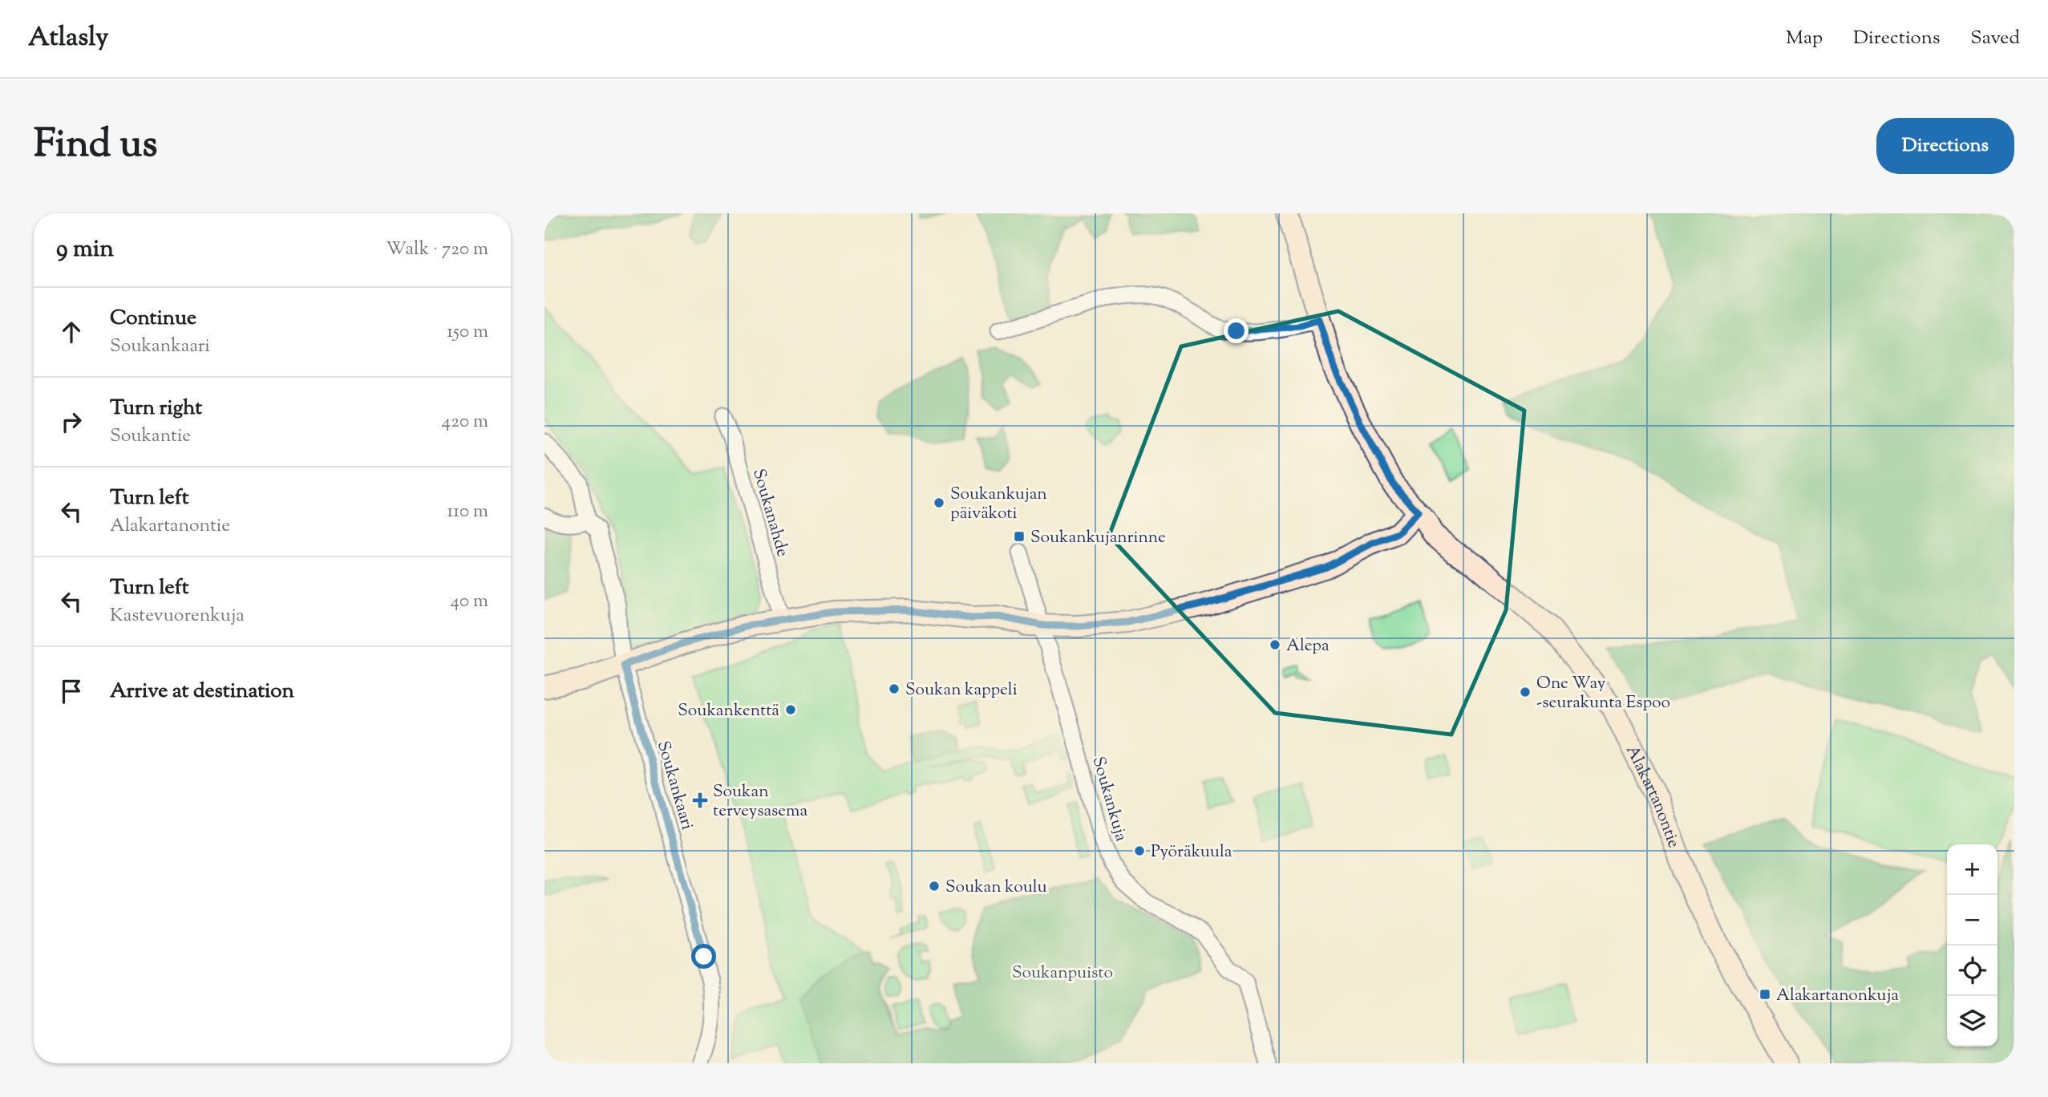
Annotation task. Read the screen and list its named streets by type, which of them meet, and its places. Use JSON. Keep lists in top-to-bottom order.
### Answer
{
  "streets": {
    "street": [
      "Soukanahde",
      "Soukankaari",
      "Alakartanontie",
      "Soukankuja"
    ]
  },
  "parks": ["Soukanpuisto"],
  "places": {
    "other": [
      "Soukankujan päiväkoti",
      "Alepa",
      "Soukan kappeli",
      "One Way -seurakunta Espoo",
      "Soukankenttä",
      "Pyöräkuula",
      "Soukan koulu"
    ],
    "transit": ["Soukankujanrinne", "Alakartanonkuja"],
    "health": ["Soukan terveysasema"]
  },
  "page": {
    "header": "Atlasly",
    "nav": ["Map", "Directions", "Saved"],
    "title": "Find us",
    "buttons": "Directions",
    "heading": ["9 min", "Walk · 720 m"],
    "list": [
      ["Continue", "Soukankaari", "150 m"],
      ["Turn right", "Soukantie", "420 m"],
      ["Turn left", "Alakartanontie", "110 m"],
      ["Turn left", "Kastevuorenkuja", "40 m"],
      "Arrive at destination"
    ],
    "map_buttons": ["+", "−"]
  }
}
